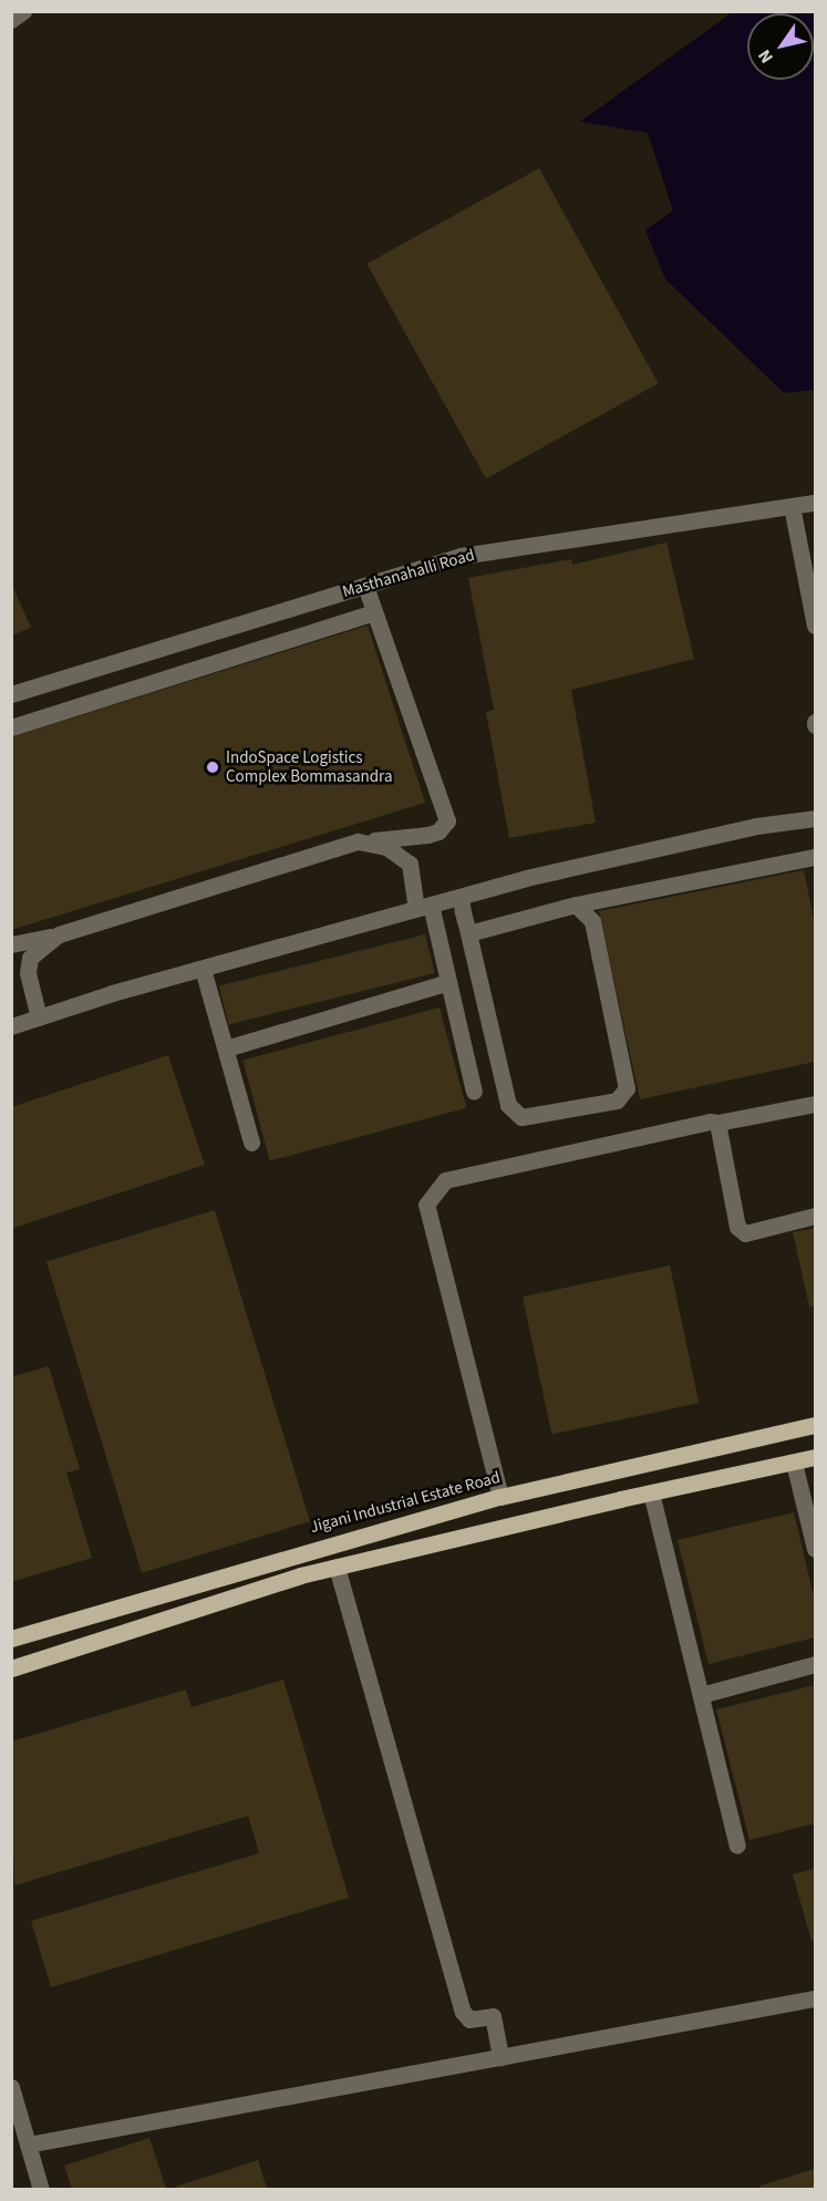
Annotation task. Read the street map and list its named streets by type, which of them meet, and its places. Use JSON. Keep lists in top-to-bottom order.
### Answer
{
  "streets": {
    "main road": ["Jigani Industrial Estate Road"],
    "street": ["Masthanahalli Road"]
  },
  "places": ["IndoSpace Logistics Complex Bommasandra"],
  "north": "bottom left"
}
